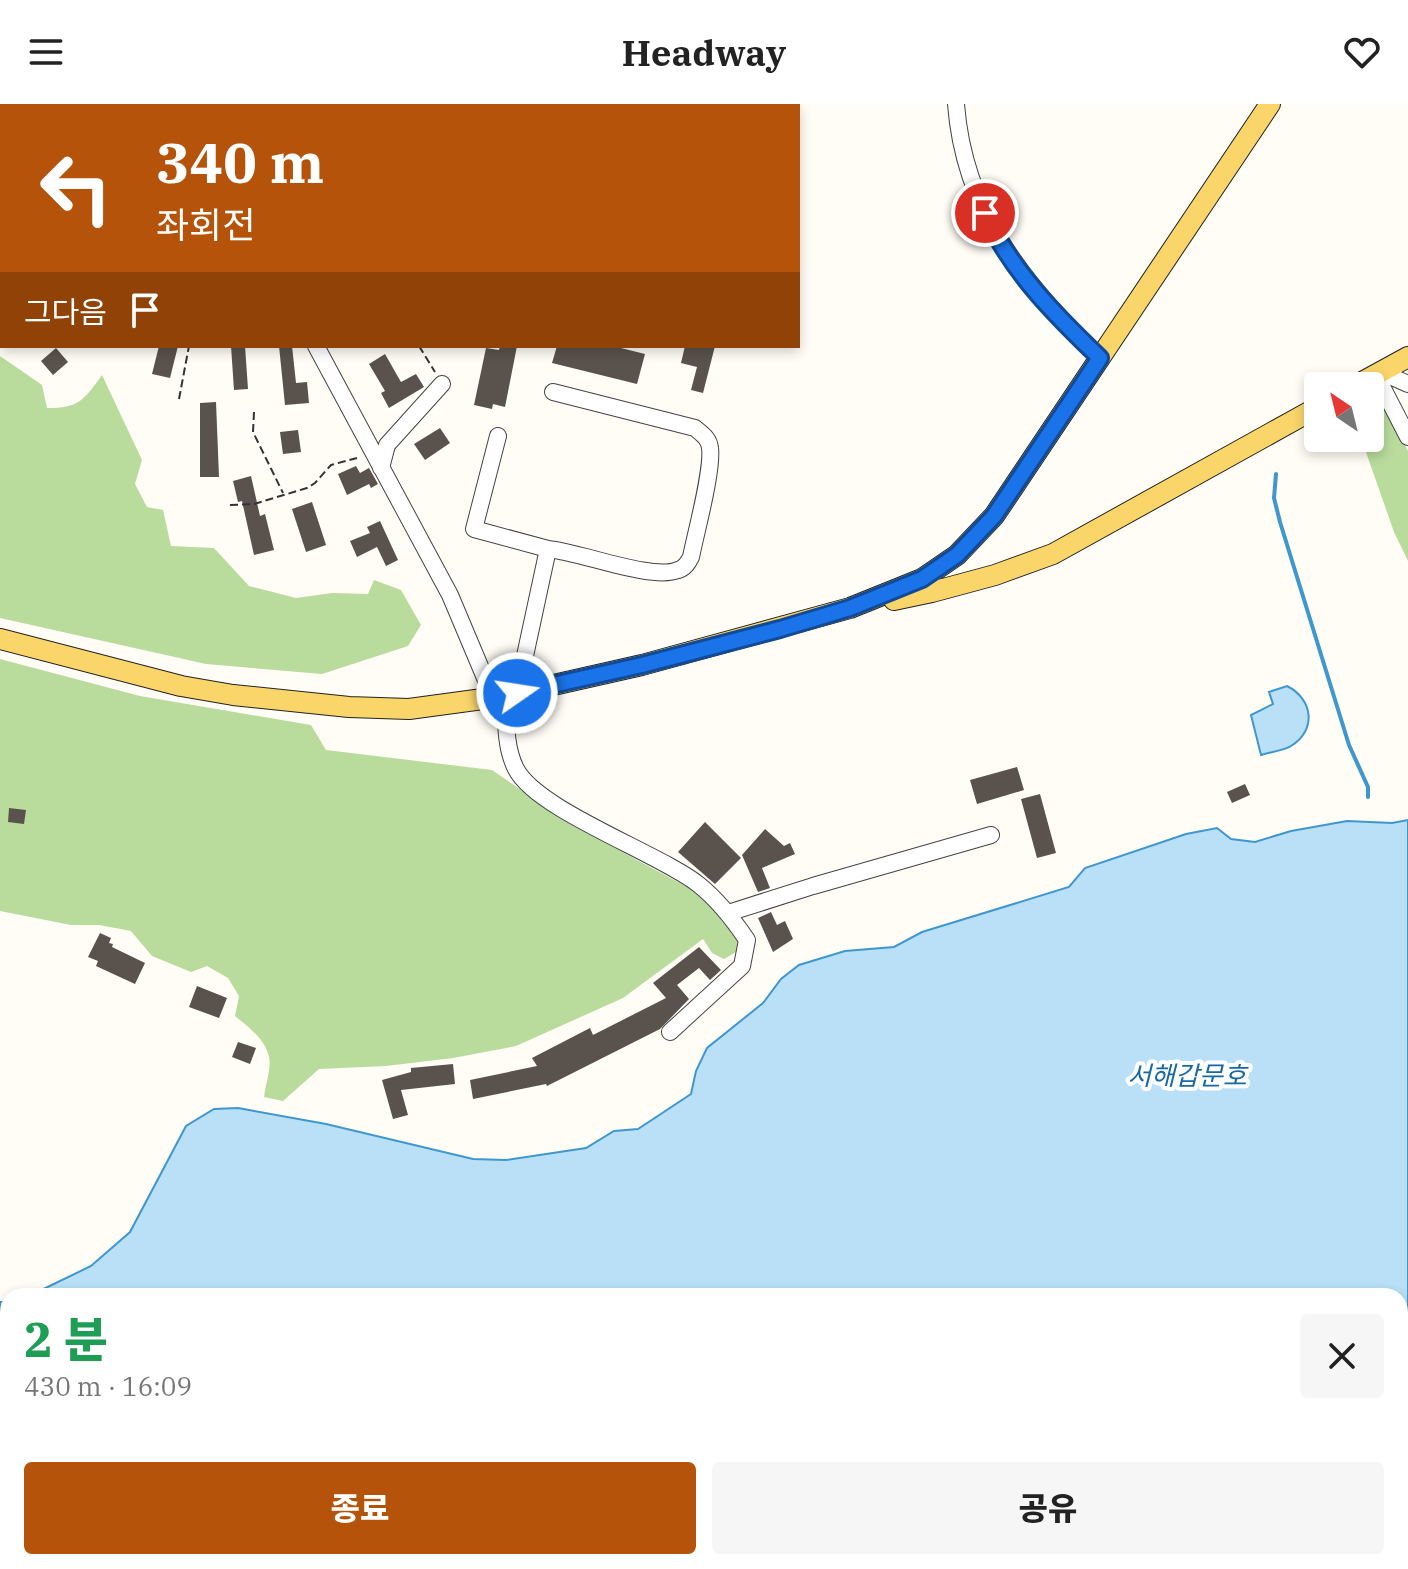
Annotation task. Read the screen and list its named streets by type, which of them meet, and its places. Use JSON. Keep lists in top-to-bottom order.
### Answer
{
  "water": ["서해갑문호"],
  "north": "top left",
  "page": {
    "header": "Headway",
    "turn": ["340 m", "좌회전"],
    "then": "그다음",
    "heading": ["2 분", "430 m · 16:09"],
    "buttons": ["종료", "공유"]
  }
}
